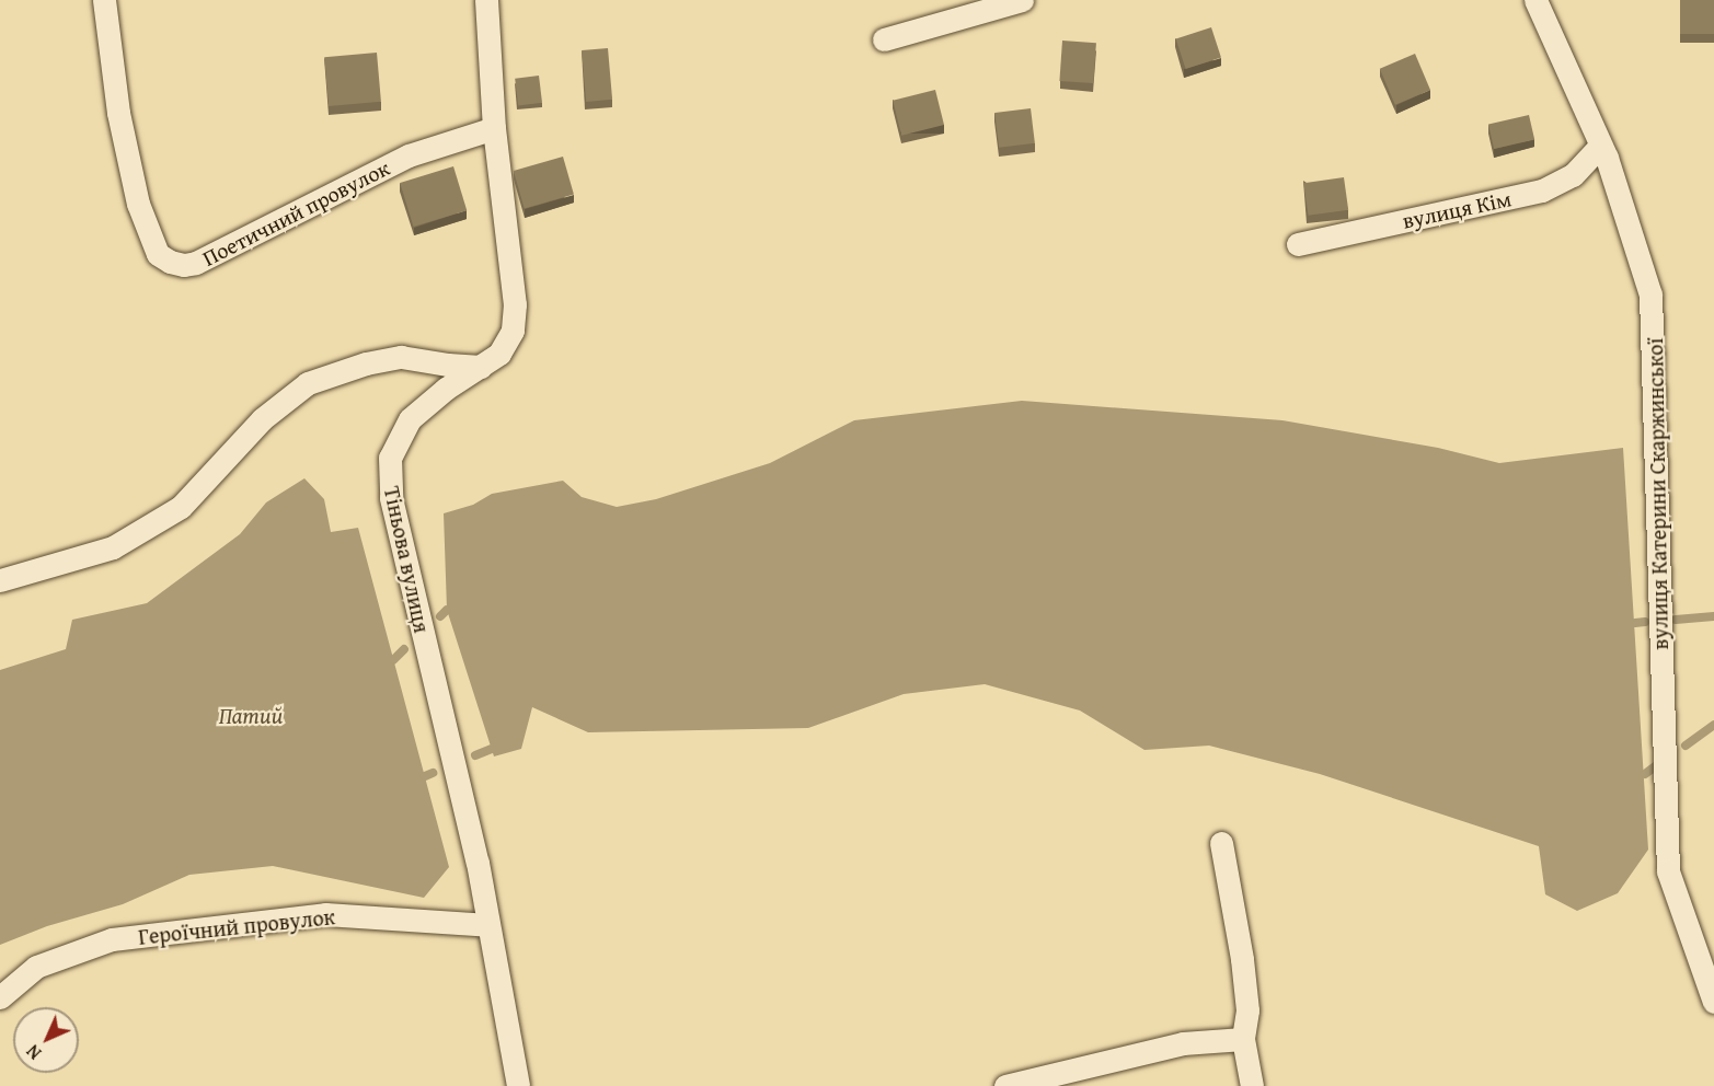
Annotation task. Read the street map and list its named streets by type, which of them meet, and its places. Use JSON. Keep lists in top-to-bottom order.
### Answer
{
  "streets": {
    "street": [
      "вулиця Кім",
      "Поетичний провулок",
      "вулиця Катерини Скаржинської",
      "Тіньова вулиця",
      "Героїчний провулок"
    ]
  },
  "crossings": [
    ["вулиця Кім", "вулиця Катерини Скаржинської"],
    ["Поетичний провулок", "Тіньова вулиця"],
    ["Тіньова вулиця", "Героїчний провулок"]
  ],
  "water": ["Патий"],
  "north": "bottom left"
}
